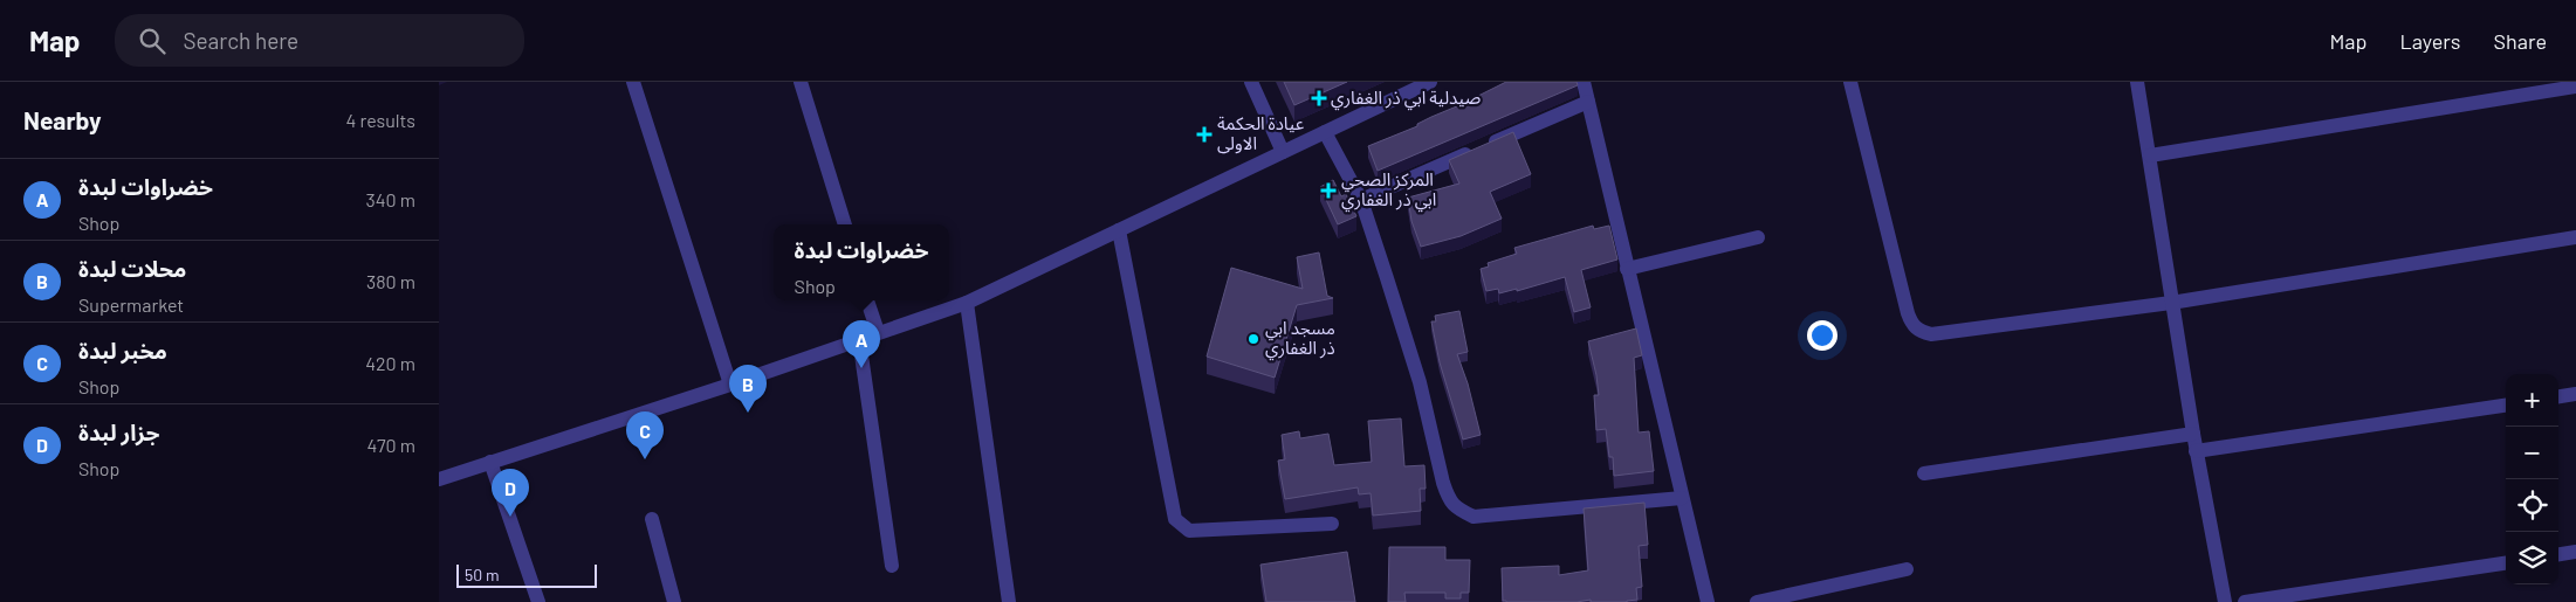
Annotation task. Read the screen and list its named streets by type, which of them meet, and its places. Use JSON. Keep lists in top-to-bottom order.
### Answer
{
  "places": {
    "health": ["صيدلية ابي ذر الغفاري", "عيادة الحكمة الاولى", "المركز الصحي ابي ذر الغفاري"],
    "other": ["مسجد ابي ذر الغفاري"]
  },
  "scale_bar": "50 m",
  "page": {
    "header": "Map",
    "search": "Search here",
    "nav": ["Map", "Layers", "Share"],
    "heading": ["Nearby", "4 results"],
    "list": [
      {
        "mark": "A",
        "name": "خضراوات لبدة",
        "note": "Shop",
        "value": "340 m"
      },
      {
        "mark": "B",
        "name": "محلات لبدة",
        "note": "Supermarket",
        "value": "380 m"
      },
      {
        "mark": "C",
        "name": "مخبر لبدة",
        "note": "Shop",
        "value": "420 m"
      },
      {
        "mark": "D",
        "name": "جزار لبدة",
        "note": "Shop",
        "value": "470 m"
      }
    ],
    "popup": ["خضراوات لبدة", "Shop"],
    "pins": [
      "A",
      "B",
      "C",
      "D"
    ],
    "map_buttons": ["+", "−"],
    "scale": "50 m"
  }
}
